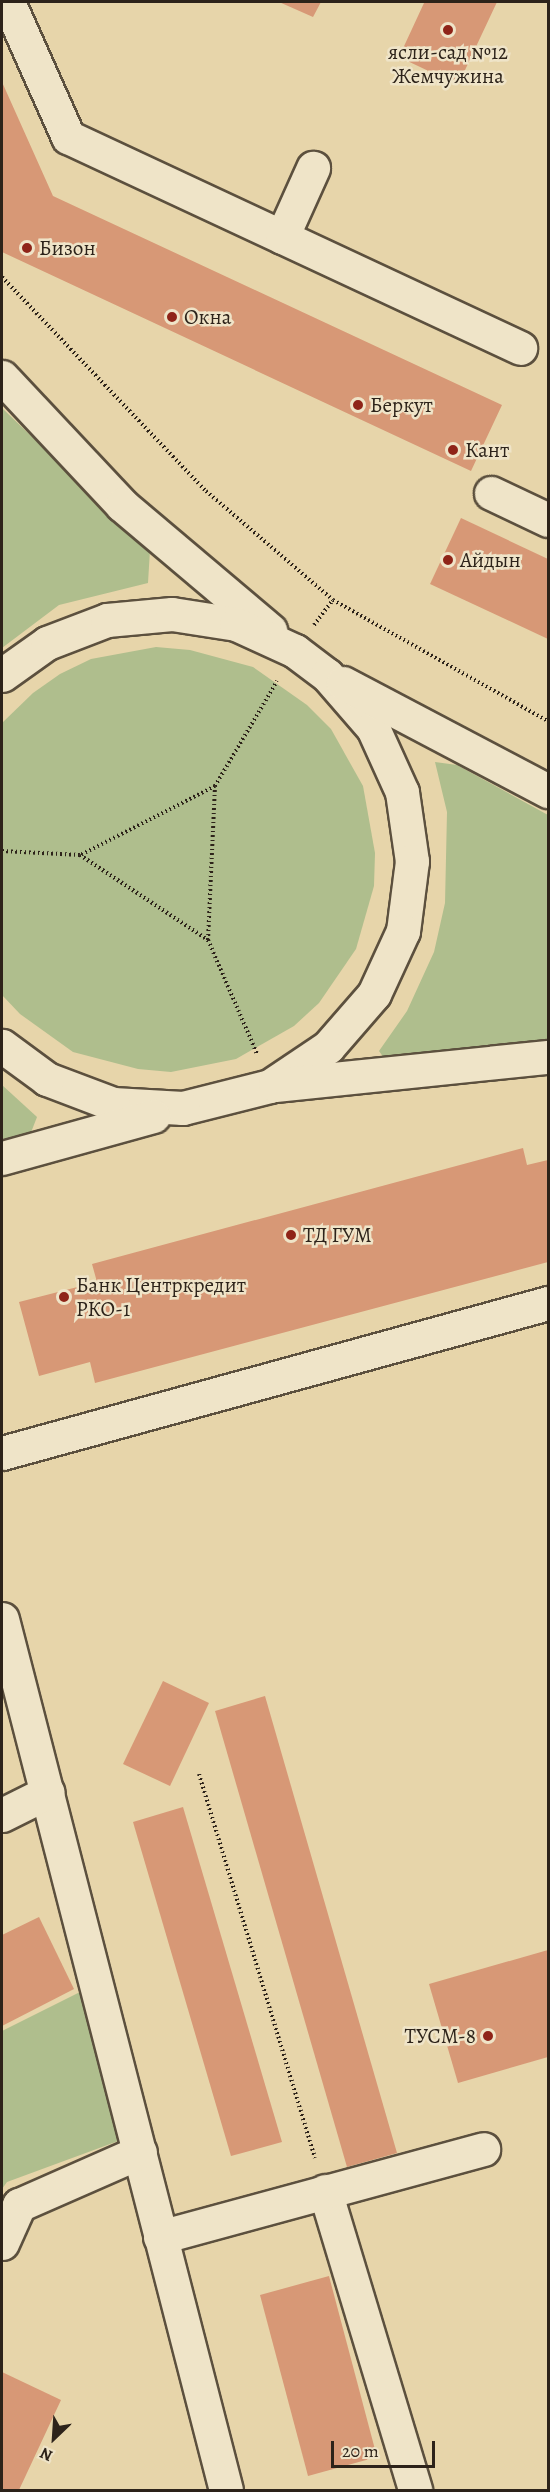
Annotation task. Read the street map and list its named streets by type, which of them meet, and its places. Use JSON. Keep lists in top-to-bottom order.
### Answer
{
  "places": [
    "ясли-сад №12 Жемчужина",
    "Бизон",
    "Окна",
    "Беркут",
    "Кант",
    "Айдын",
    "ТД ГУМ",
    "Банк Центркредит РКО-1",
    "ТУСМ-8"
  ],
  "scale_bar": "20 m",
  "north": "bottom left"
}
